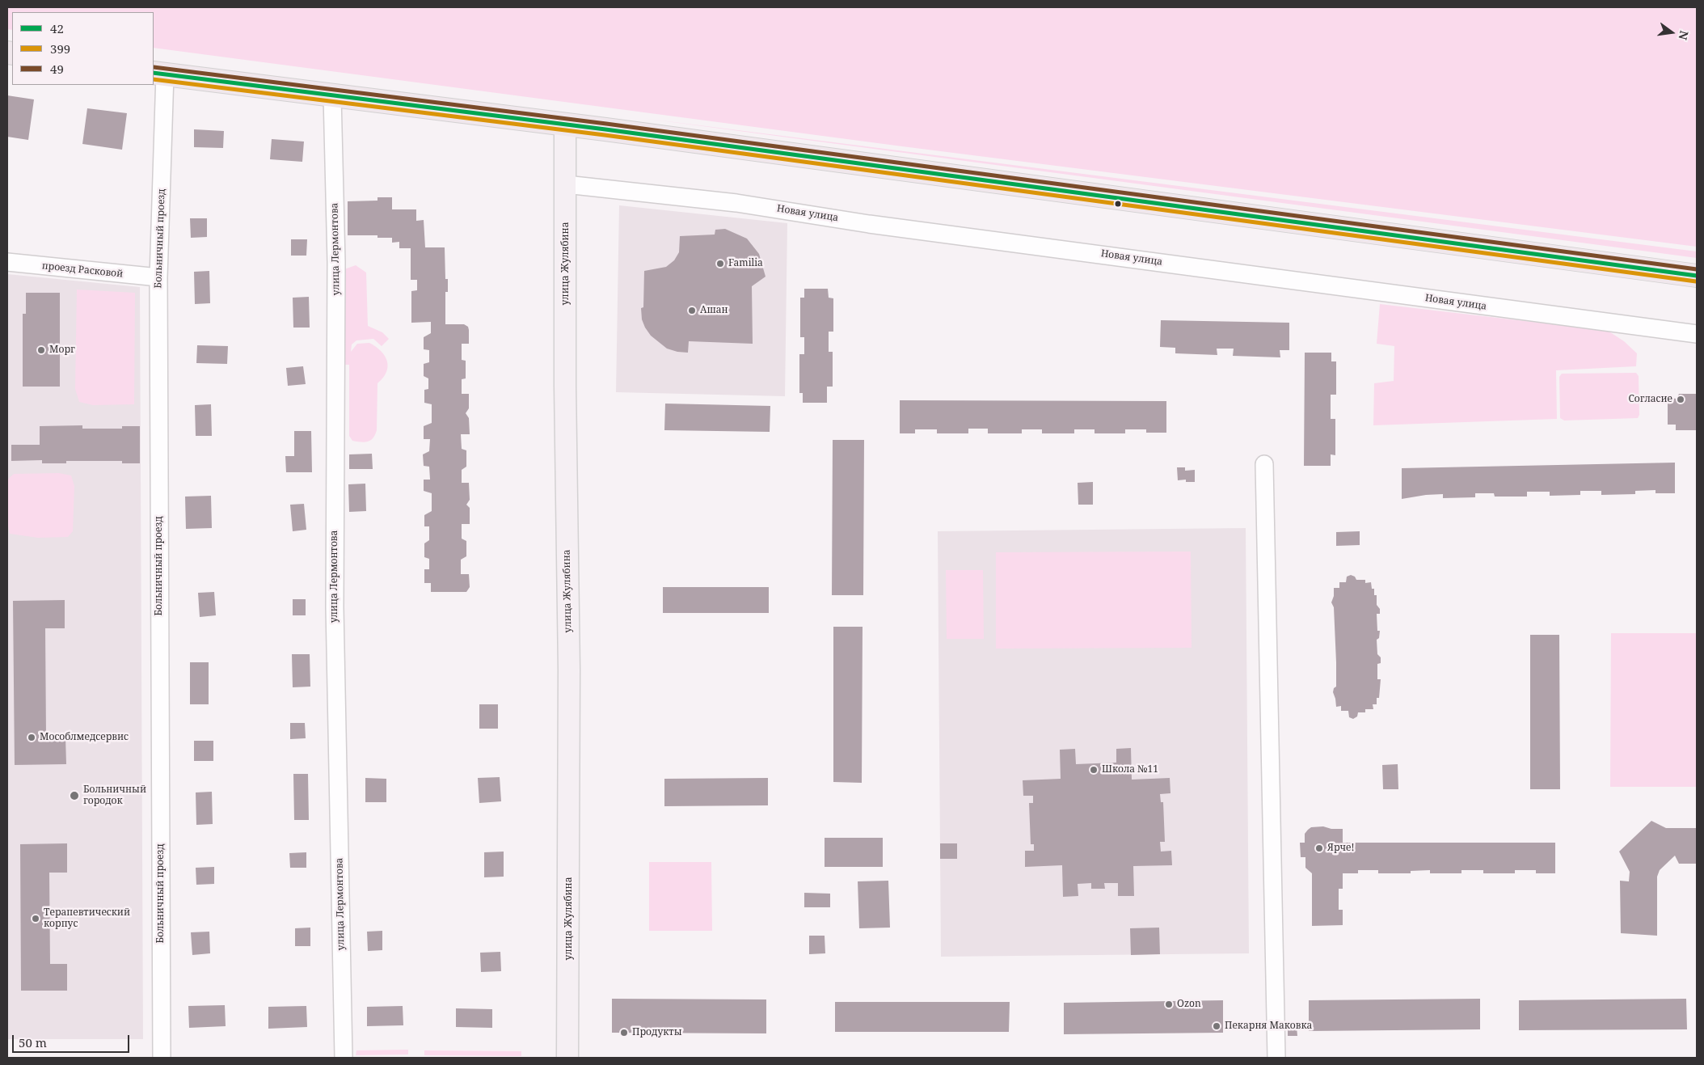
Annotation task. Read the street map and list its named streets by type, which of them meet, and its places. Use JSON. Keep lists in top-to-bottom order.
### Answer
{
  "streets": {
    "main road": ["улица Жулябина"],
    "street": [
      "Новая улица",
      "Больничный проезд",
      "улица Лермонтова",
      "проезд Расковой"
    ]
  },
  "crossings": [
    ["Новая улица", "улица Жулябина"],
    ["Больничный проезд", "проезд Расковой"]
  ],
  "places": [
    "Familia",
    "Ашан",
    "Морг",
    "Согласие",
    "Мособлмедсервис",
    "Школа №11",
    "Больничный городок",
    "Ярче!",
    "Терапевтический корпус",
    "Ozon",
    "Пекарня Маковка",
    "Продукты"
  ],
  "lines": ["transit line 49", "transit line 42", "transit line 399"],
  "legend": ["42", "399", "49"],
  "scale_bar": "50 m",
  "north": "right"
}
